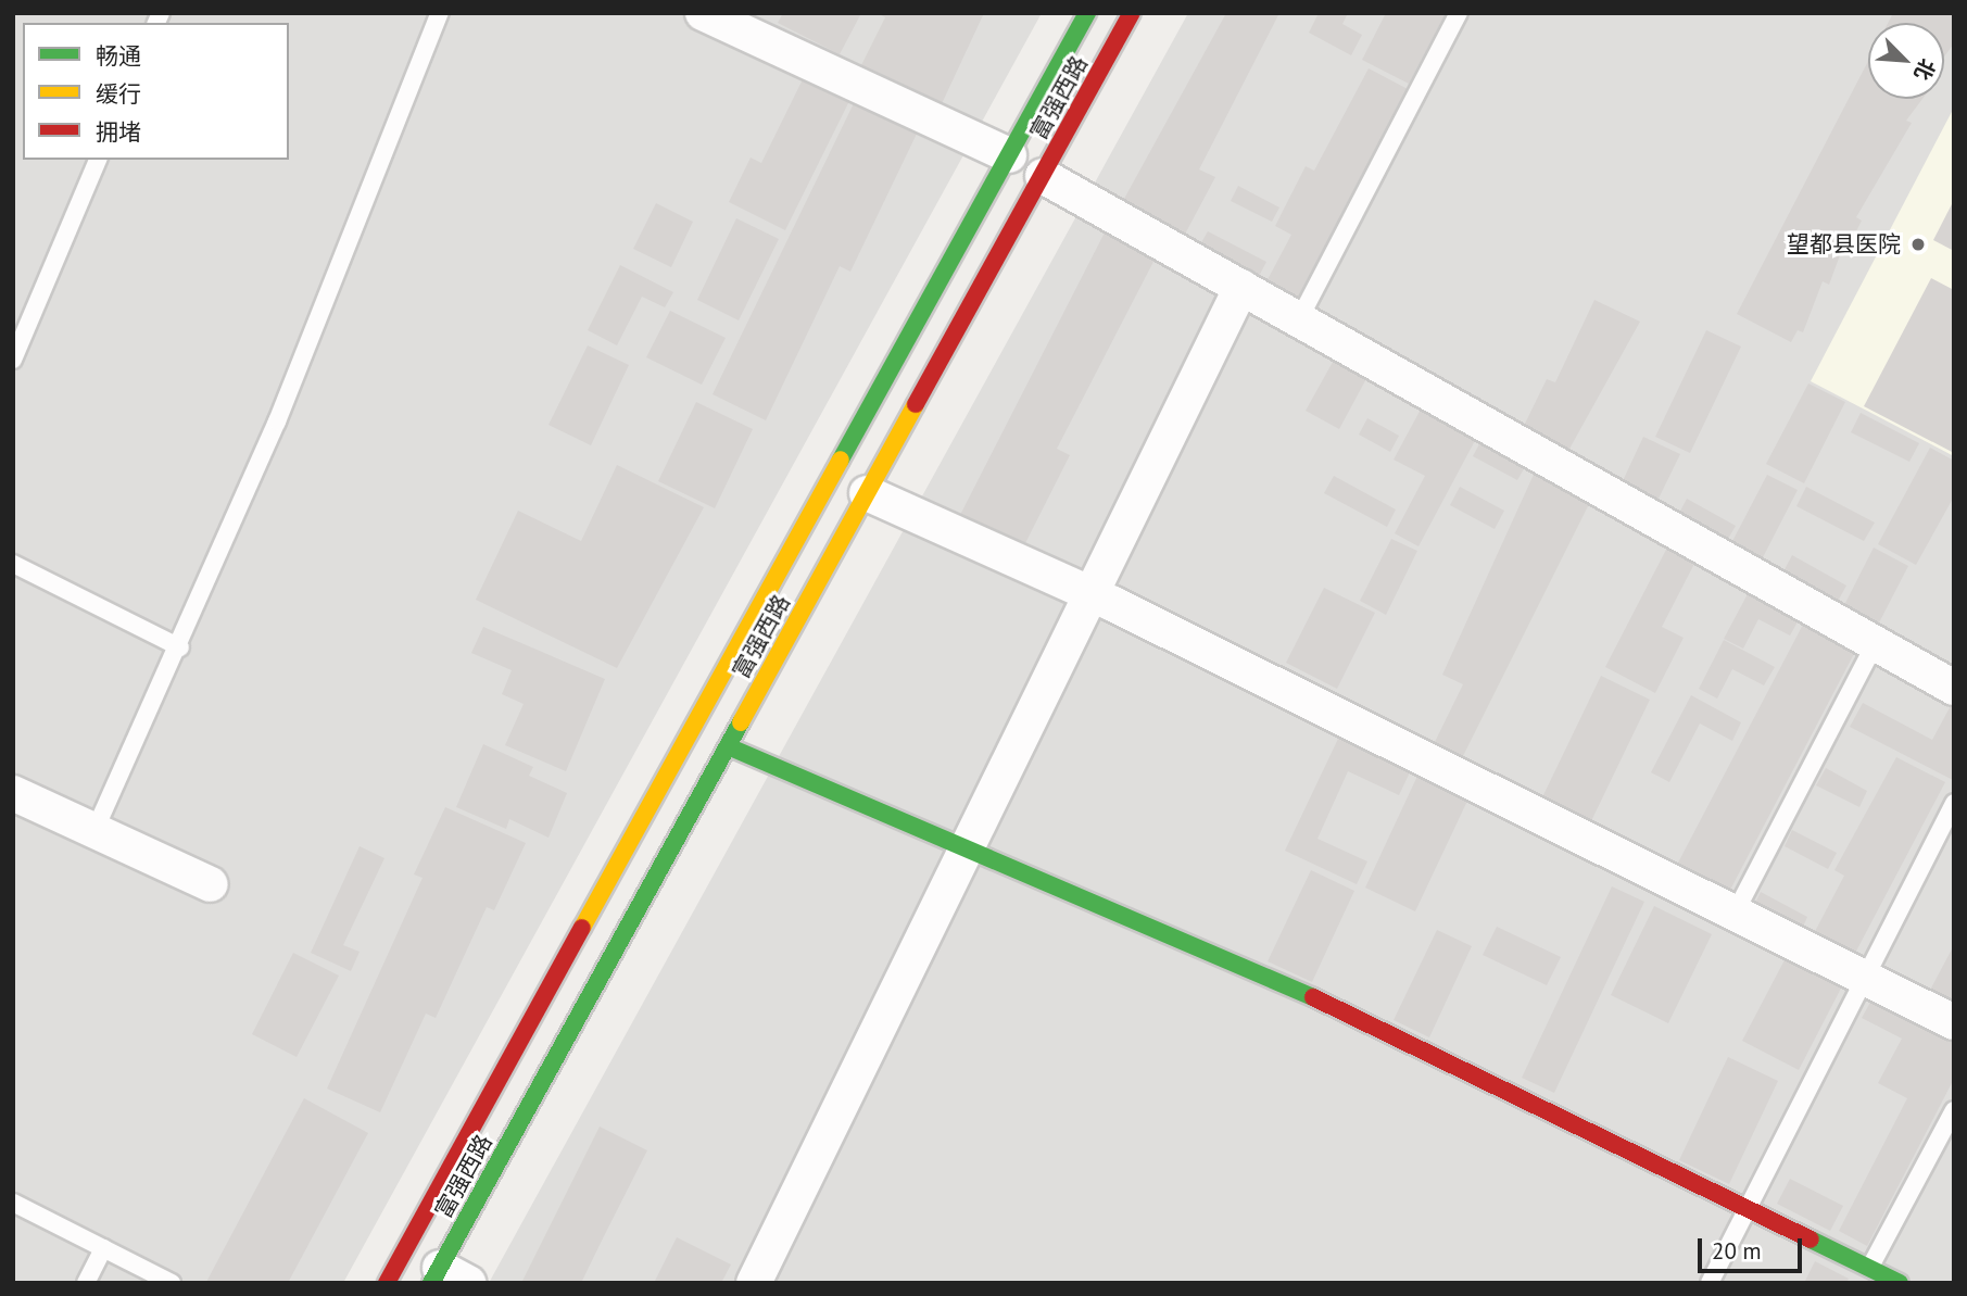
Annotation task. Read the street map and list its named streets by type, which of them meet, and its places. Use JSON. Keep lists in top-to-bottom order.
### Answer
{
  "streets": {
    "main road": ["富强西路"]
  },
  "places": ["望都县医院"],
  "legend": ["畅通", "缓行", "拥堵"],
  "scale_bar": "20 m",
  "north": "bottom right"
}
